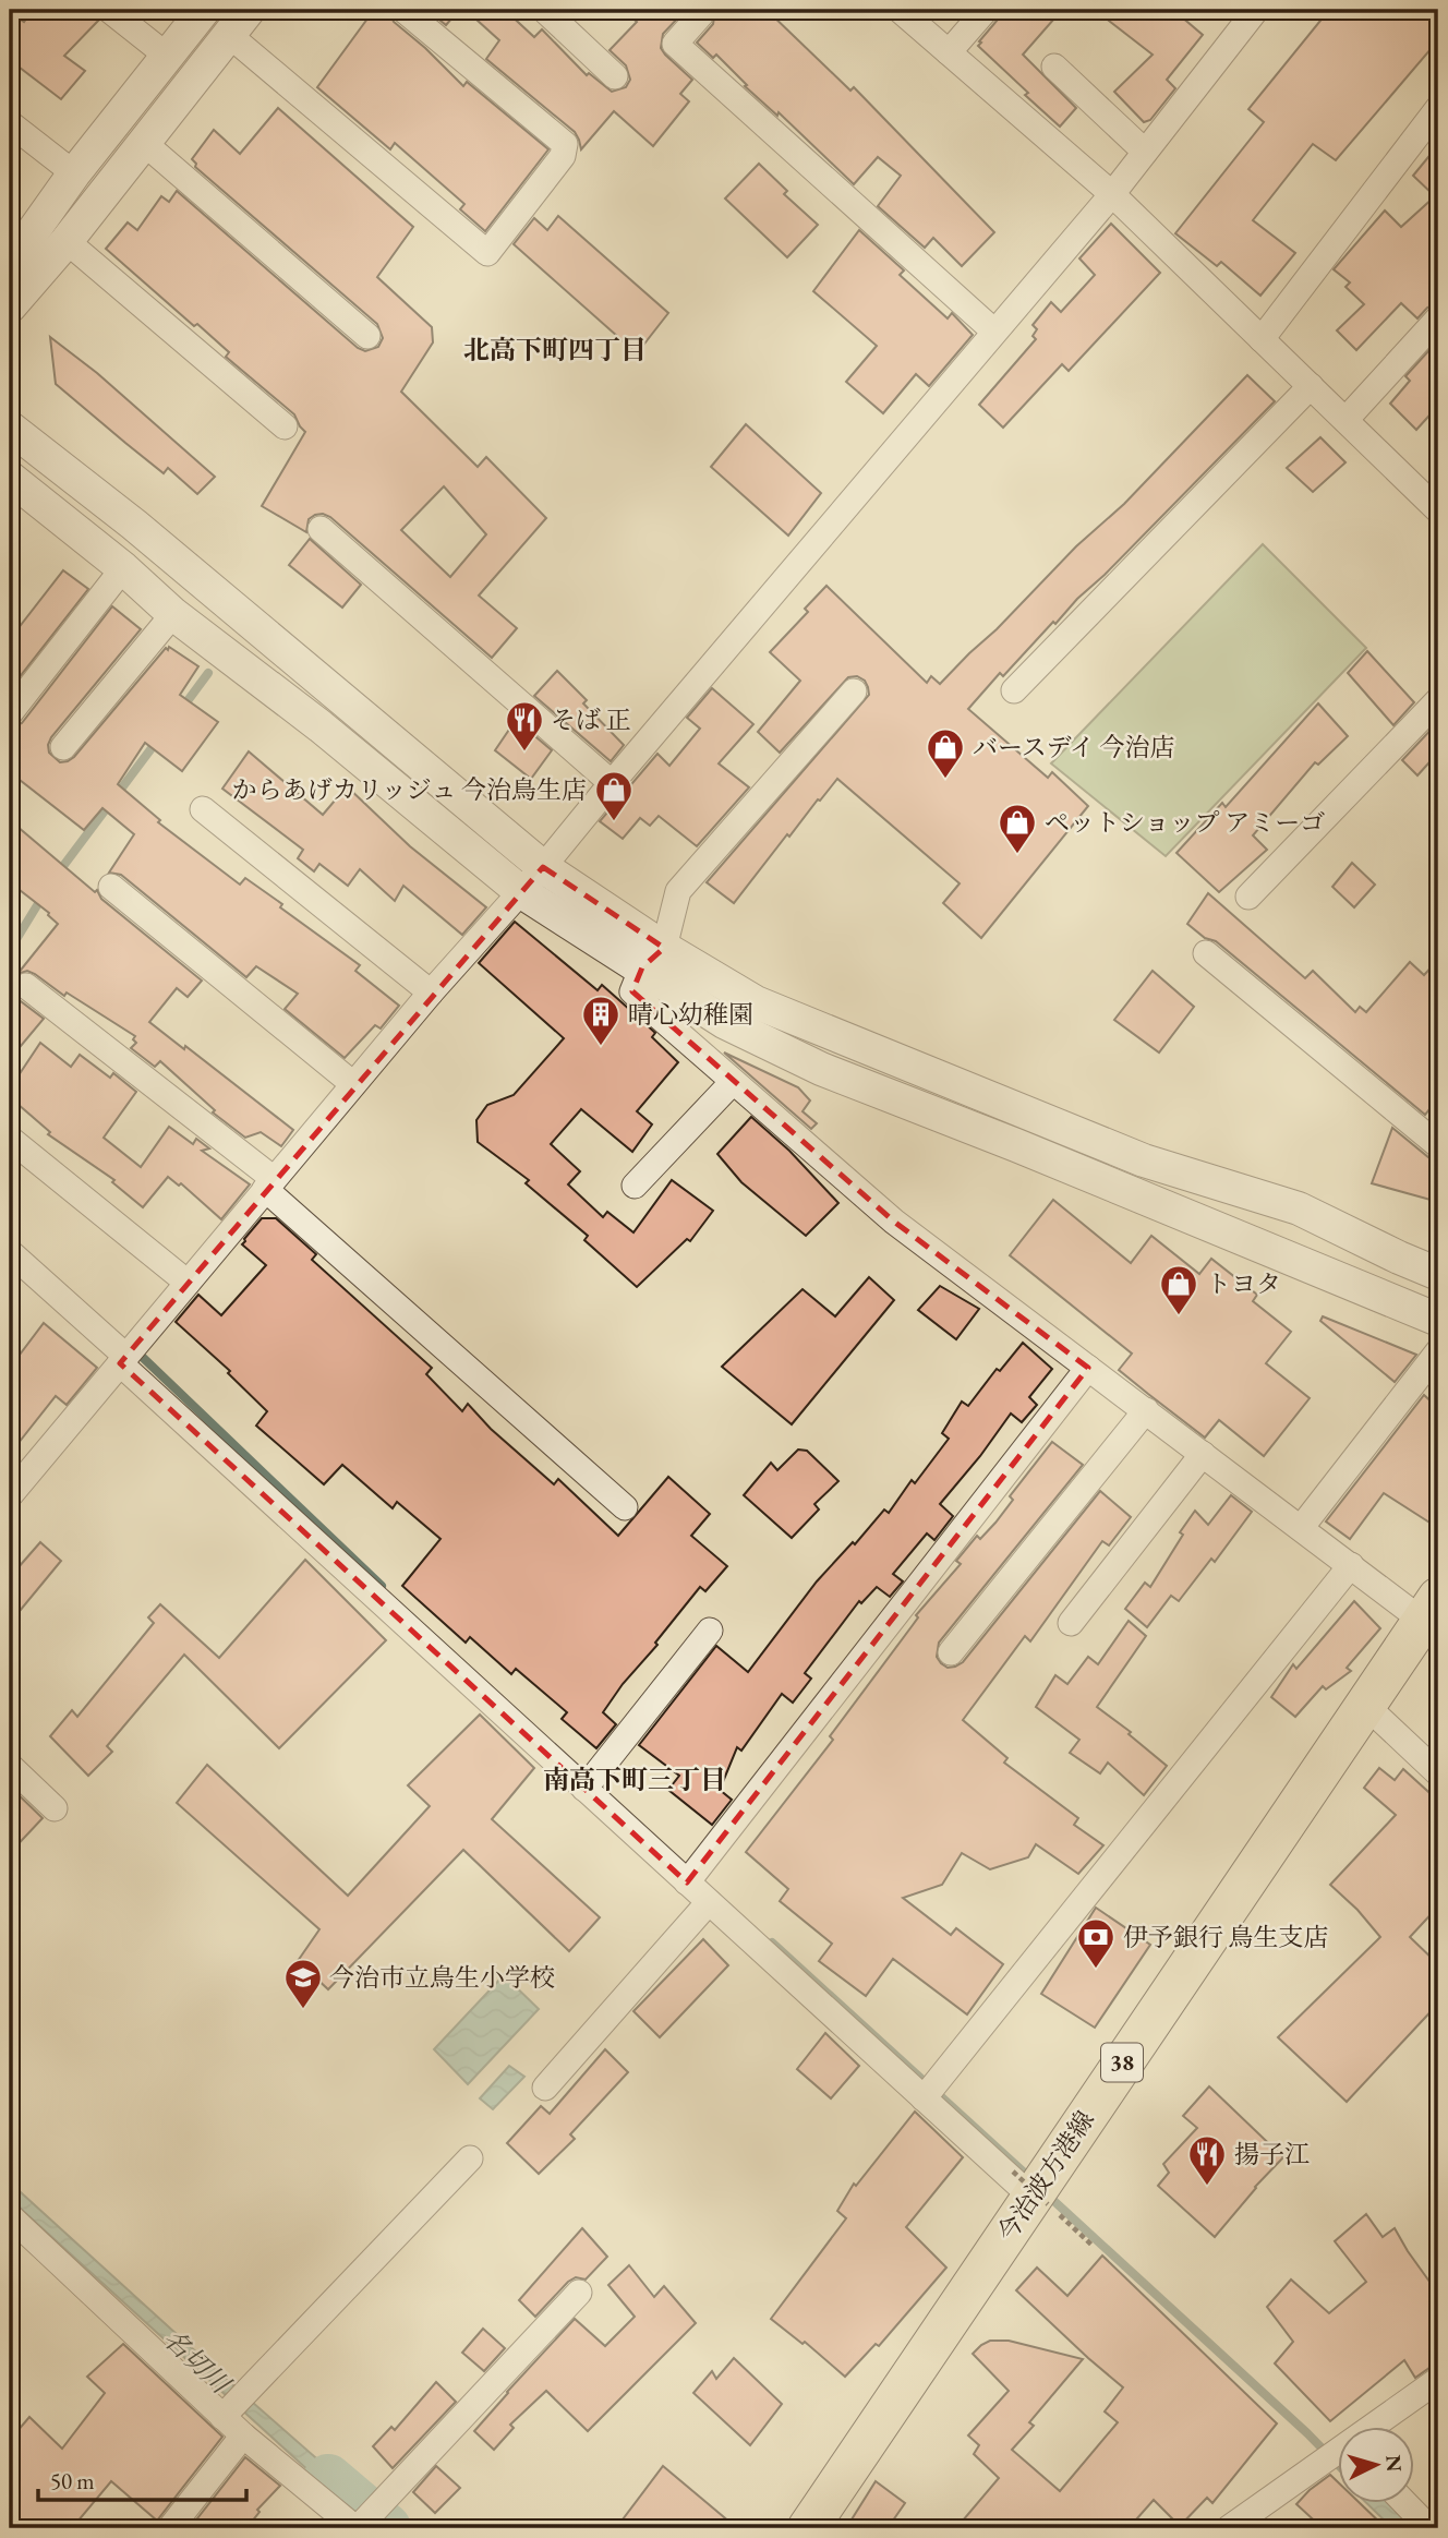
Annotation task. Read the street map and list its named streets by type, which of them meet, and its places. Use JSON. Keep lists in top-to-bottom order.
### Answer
{
  "streets": {
    "main road": ["38", "今治波方港線"]
  },
  "districts": ["北高下町四丁目", "南高下町三丁目"],
  "water": ["名切川"],
  "places": {
    "restaurant": ["そば 正", "揚子江"],
    "shop": [
      "バースデイ 今治店",
      "からあげカリッジュ 今治鳥生店",
      "ペットショップ アミーゴ",
      "トヨタ"
    ],
    "building": ["晴心幼稚園"],
    "bank": ["伊予銀行 鳥生支店"],
    "school or university": ["今治市立鳥生小学校"]
  },
  "scale_bar": "50 m",
  "north": "right"
}
